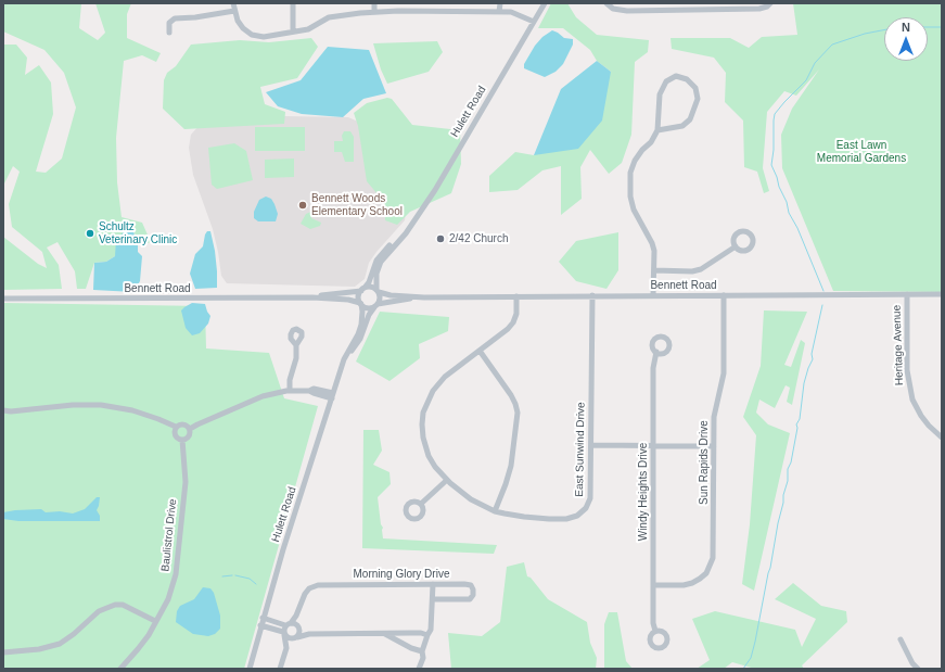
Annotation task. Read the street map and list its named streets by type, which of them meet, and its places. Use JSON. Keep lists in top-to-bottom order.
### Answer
{
  "streets": {
    "street": [
      "Hulett Road",
      "Bennett Road",
      "Heritage Avenue",
      "East Sunwind Drive",
      "Sun Rapids Drive",
      "Windy Heights Drive",
      "Baulistrol Drive",
      "Morning Glory Drive"
    ]
  },
  "crossings": [
    ["Hulett Road", "Bennett Road"],
    ["Bennett Road", "Heritage Avenue"],
    ["Bennett Road", "East Sunwind Drive"],
    ["Bennett Road", "Sun Rapids Drive"],
    ["Sun Rapids Drive", "Windy Heights Drive"]
  ],
  "parks": ["East Lawn Memorial Gardens"],
  "places": ["Bennett Woods Elementary School", "Schultz Veterinary Clinic", "2/42 Church"],
  "north": "top"
}
